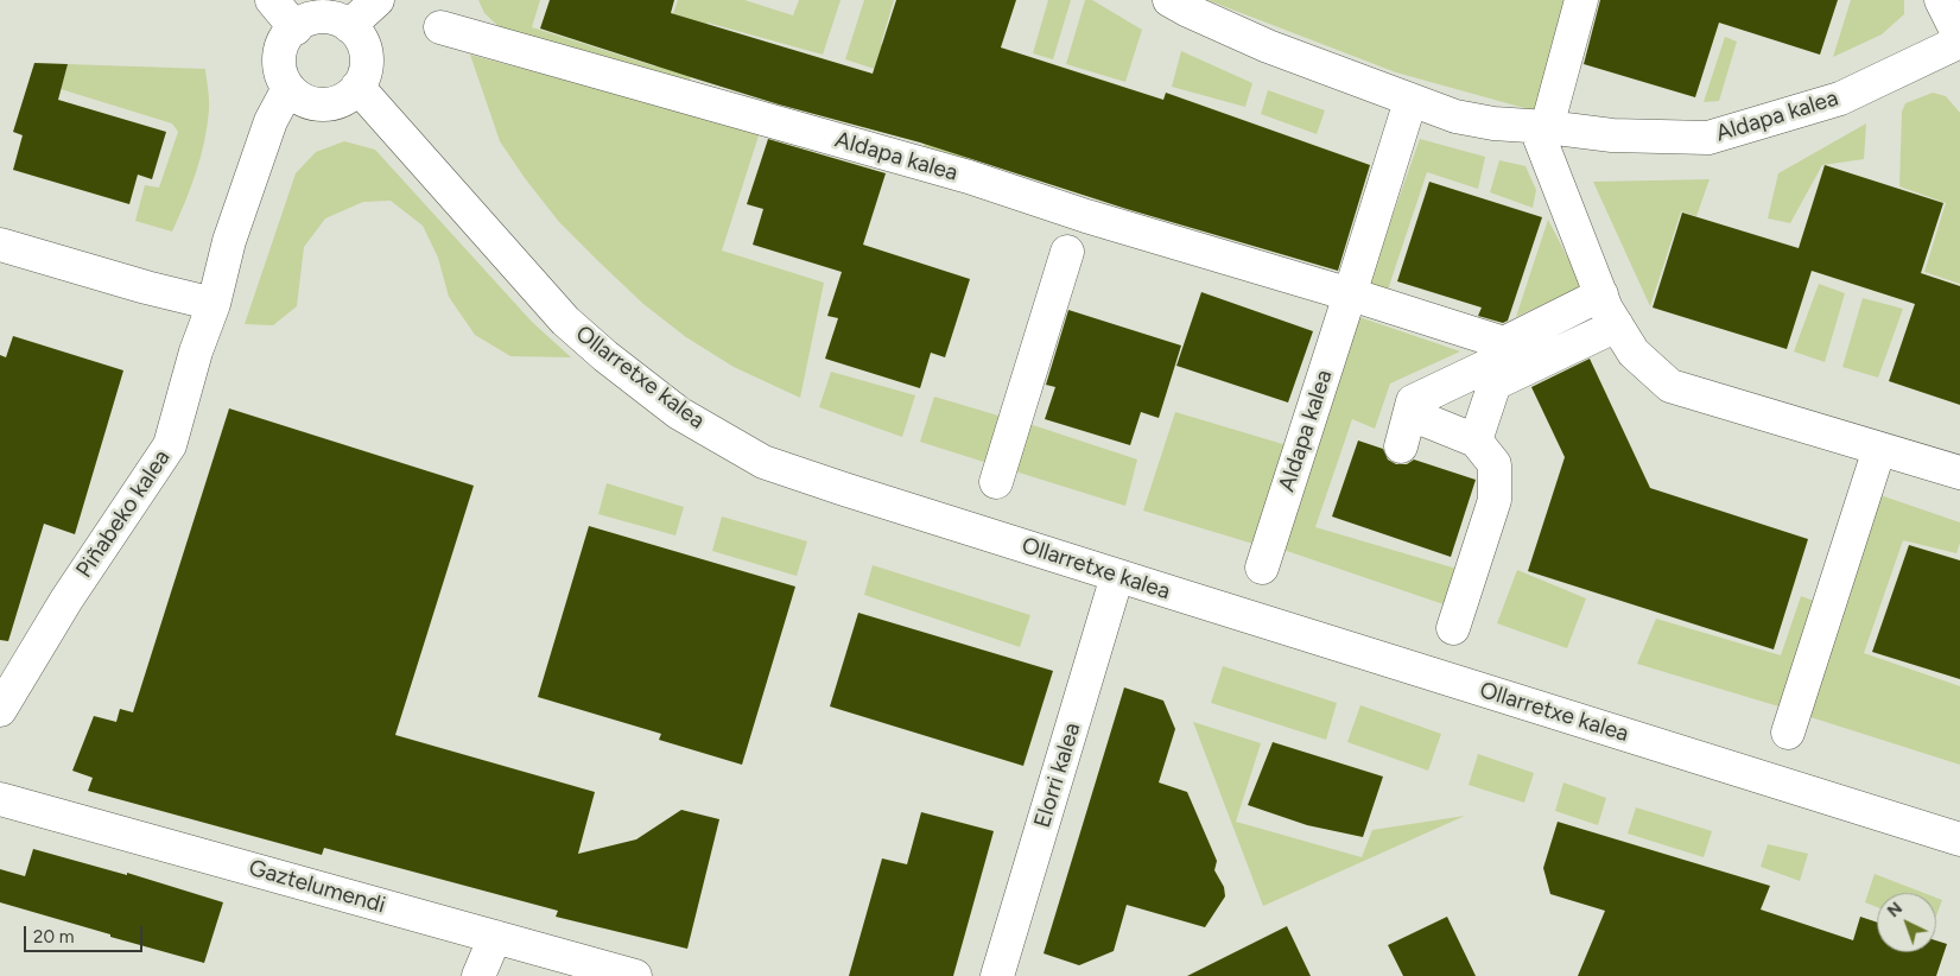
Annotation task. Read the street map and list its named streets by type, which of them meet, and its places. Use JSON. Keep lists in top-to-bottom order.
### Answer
{
  "streets": {
    "street": [
      "Aldapa kalea",
      "Ollarretxe kalea",
      "Piñabeko kalea",
      "Elorri kalea",
      "Gaztelumendi"
    ]
  },
  "crossings": [
    ["Ollarretxe kalea", "Piñabeko kalea"],
    ["Ollarretxe kalea", "Elorri kalea"]
  ],
  "scale_bar": "20 m",
  "north": "top left"
}
